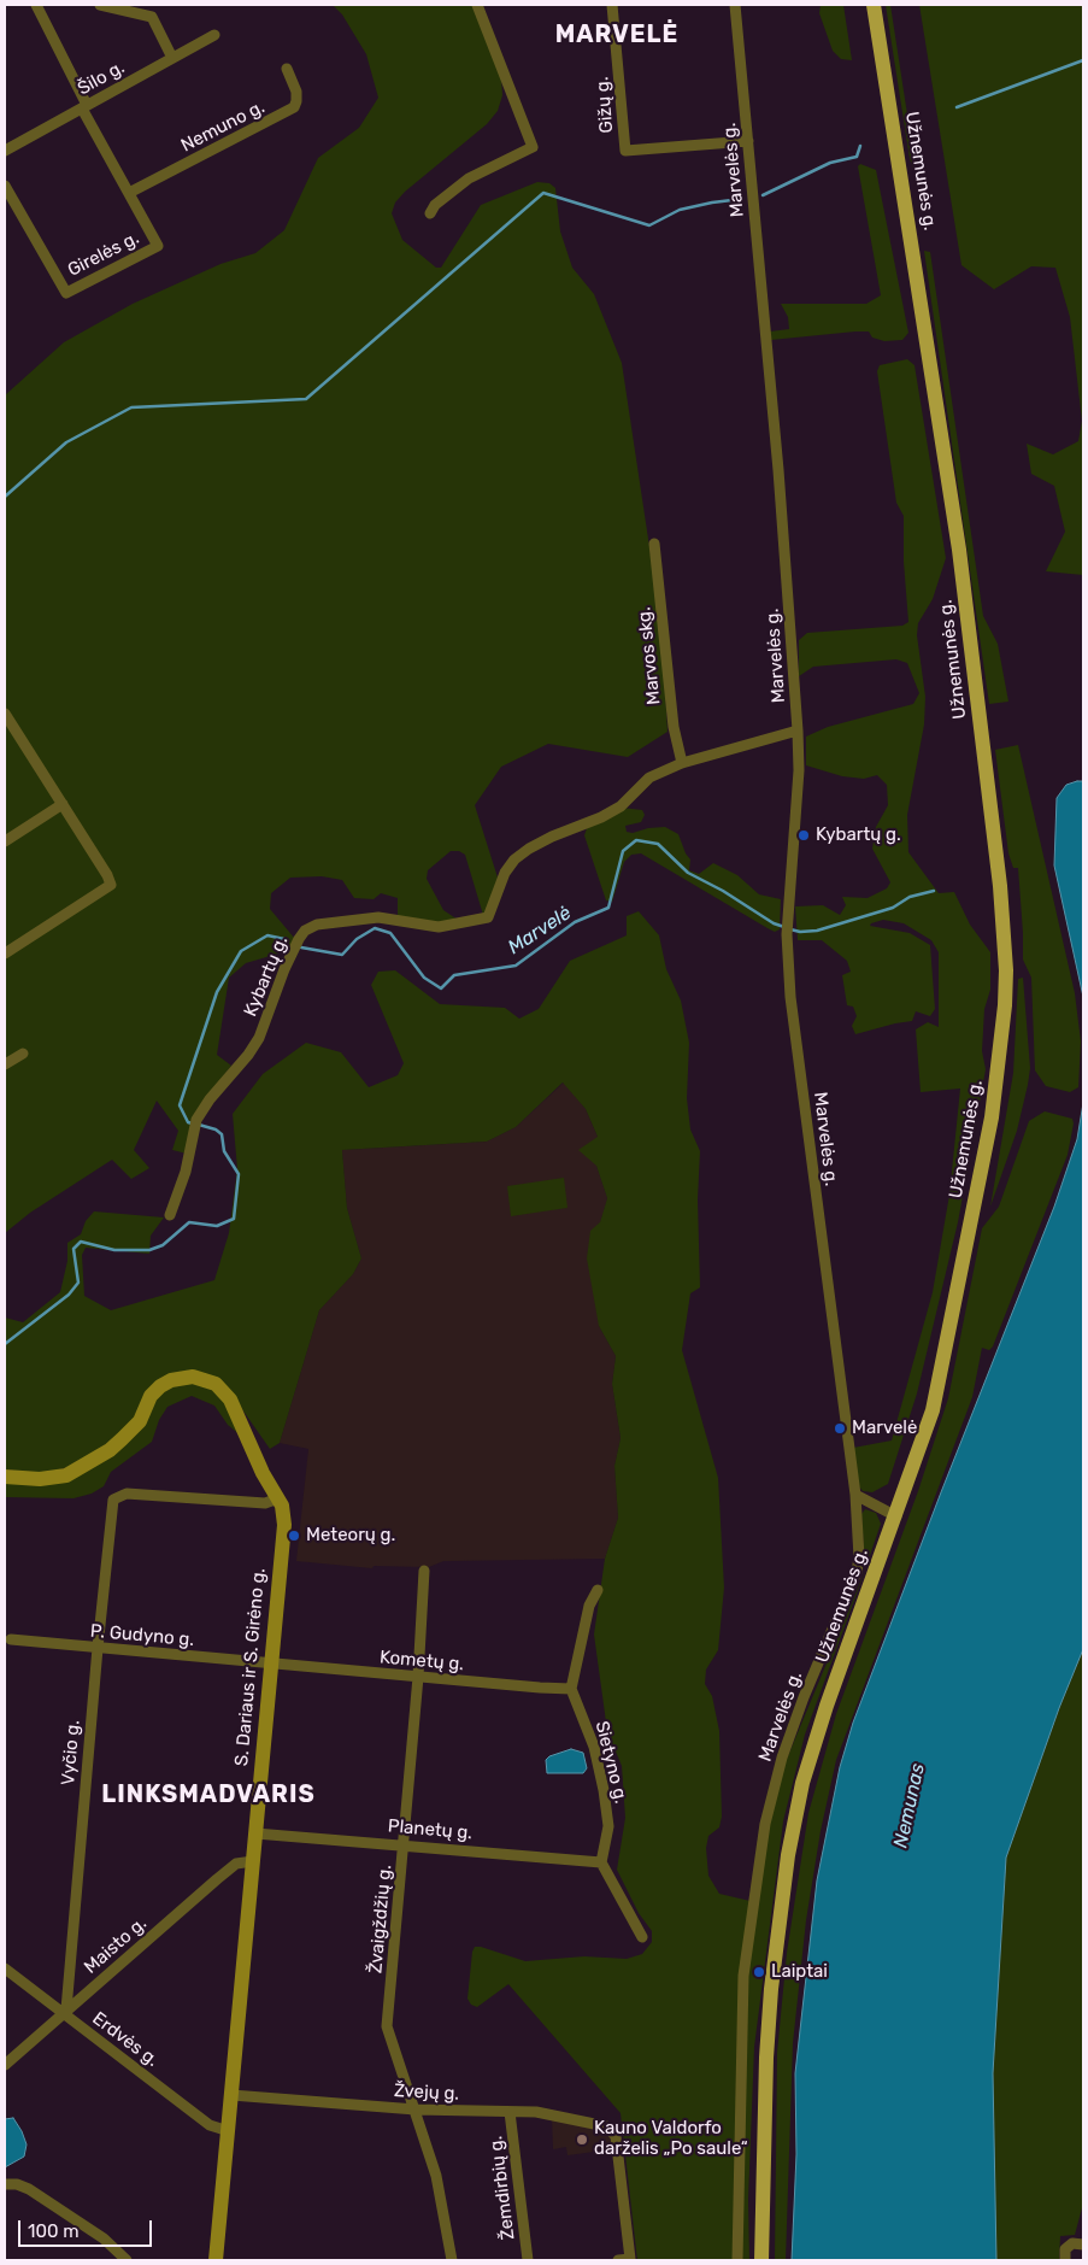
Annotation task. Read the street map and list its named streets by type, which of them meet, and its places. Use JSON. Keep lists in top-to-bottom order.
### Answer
{
  "streets": {
    "main road": ["Užnemunės g."],
    "street": [
      "Šilo g.",
      "Gižų g.",
      "Nemuno g.",
      "Marvelės g.",
      "Girelės g.",
      "Marvos skg.",
      "Kybartų g.",
      "P. Gudyno g.",
      "Kometų g.",
      "S. Dariaus ir S. Girėno g.",
      "Vyčio g.",
      "Sietyno g.",
      "Planetų g.",
      "Žvaigždžių g.",
      "Maisto g.",
      "Erdvės g.",
      "Žvejų g.",
      "Žemdirbių g."
    ]
  },
  "crossings": [
    ["Šilo g.", "Girelės g."],
    ["Gižų g.", "Marvelės g."],
    ["Nemuno g.", "Girelės g."],
    ["Marvelės g.", "Kybartų g."],
    ["Marvos skg.", "Kybartų g."],
    ["P. Gudyno g.", "Kometų g."],
    ["P. Gudyno g.", "S. Dariaus ir S. Girėno g."],
    ["P. Gudyno g.", "Vyčio g."],
    ["Kometų g.", "S. Dariaus ir S. Girėno g."],
    ["Kometų g.", "Sietyno g."],
    ["Kometų g.", "Žvaigždžių g."],
    ["S. Dariaus ir S. Girėno g.", "Vyčio g."],
    ["S. Dariaus ir S. Girėno g.", "Planetų g."],
    ["S. Dariaus ir S. Girėno g.", "Maisto g."],
    ["S. Dariaus ir S. Girėno g.", "Erdvės g."],
    ["S. Dariaus ir S. Girėno g.", "Žvejų g."],
    ["Vyčio g.", "Maisto g."],
    ["Vyčio g.", "Erdvės g."],
    ["Sietyno g.", "Planetų g."],
    ["Planetų g.", "Žvaigždžių g."],
    ["Žvaigždžių g.", "Žvejų g."],
    ["Maisto g.", "Erdvės g."],
    ["Žvejų g.", "Žemdirbių g."]
  ],
  "districts": ["MARVELĖ", "LINKSMADVARIS"],
  "water": ["Marvelė", "Nemunas"],
  "places": [
    "Kybartų g.",
    "Marvelė",
    "Meteorų g.",
    "Laiptai",
    "Kauno Valdorfo darželis „Po saule“"
  ],
  "scale_bar": "100 m"
}
